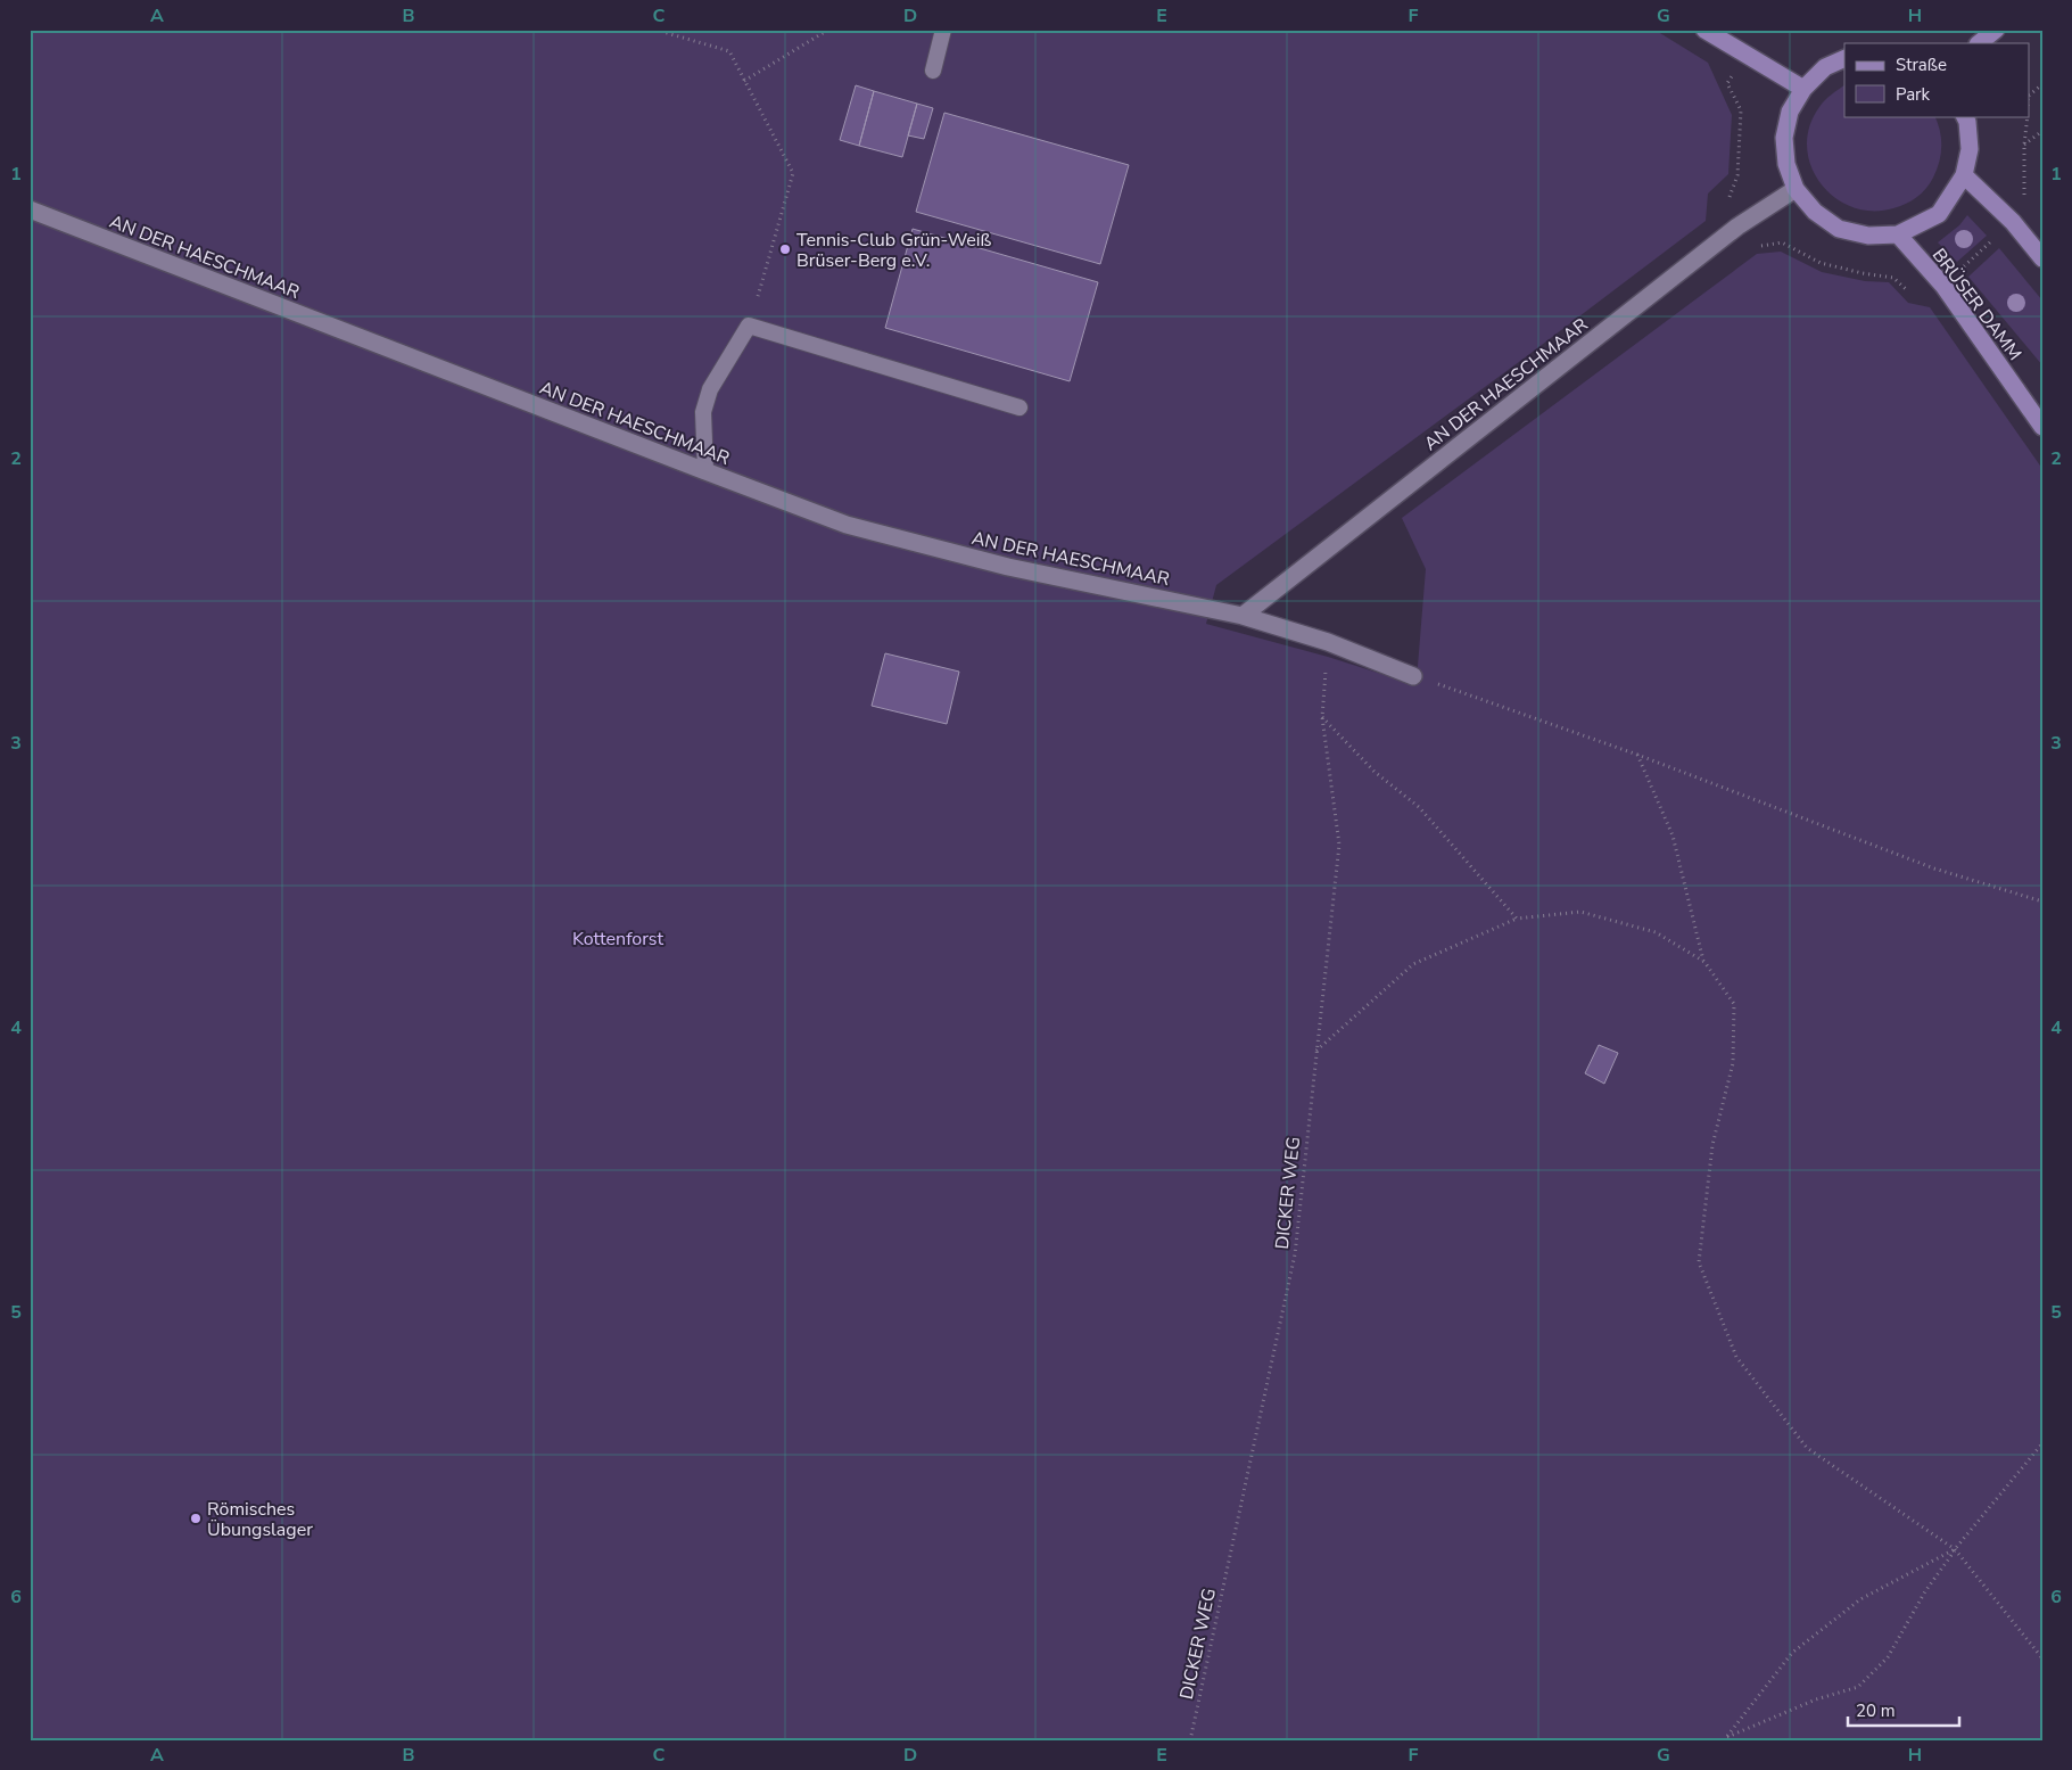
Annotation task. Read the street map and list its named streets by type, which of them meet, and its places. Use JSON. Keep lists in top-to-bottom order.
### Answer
{
  "streets": {
    "street": ["AN DER HAESCHMAAR", "BRÜSER DAMM"],
    "path": ["DICKER WEG"]
  },
  "crossings": [
    ["AN DER HAESCHMAAR", "DICKER WEG"]
  ],
  "parks": ["Kottenforst"],
  "places": ["Tennis-Club Grün-Weiß Brüser-Berg e.V.", "Römisches Übungslager"],
  "legend": ["Straße", "Park"],
  "scale_bar": "20 m",
  "grid": {
    "columns": [
      "A",
      "B",
      "C",
      "D",
      "E",
      "F",
      "G",
      "H"
    ],
    "rows": [
      "1",
      "2",
      "3",
      "4",
      "5",
      "6"
    ]
  }
}
